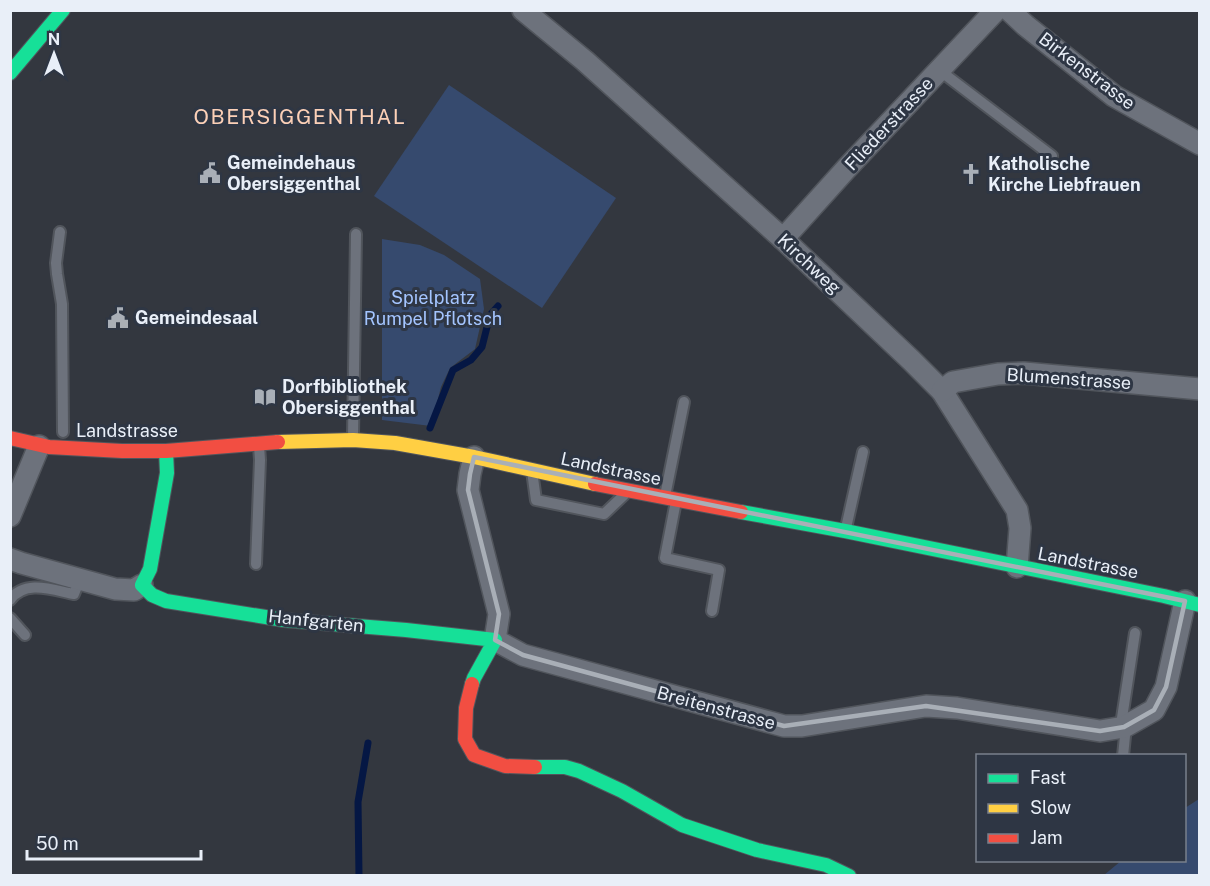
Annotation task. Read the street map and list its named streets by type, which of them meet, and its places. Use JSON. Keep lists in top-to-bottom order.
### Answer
{
  "streets": {
    "main road": ["Landstrasse", "Hanfgarten"],
    "street": [
      "Birkenstrasse",
      "Fliederstrasse",
      "Kirchweg",
      "Blumenstrasse",
      "Breitenstrasse"
    ]
  },
  "crossings": [
    ["Fliederstrasse", "Kirchweg"],
    ["Kirchweg", "Blumenstrasse"],
    ["Kirchweg", "Landstrasse"],
    ["Landstrasse", "Breitenstrasse"],
    ["Hanfgarten", "Breitenstrasse"]
  ],
  "districts": ["OBERSIGGENTHAL"],
  "parks": ["Spielplatz Rumpel Pflotsch"],
  "places": {
    "public building": ["Gemeindehaus Obersiggenthal", "Gemeindesaal"],
    "church": ["Katholische Kirche Liebfrauen"],
    "library": ["Dorfbibliothek Obersiggenthal"]
  },
  "legend": ["Fast", "Slow", "Jam"],
  "scale_bar": "50 m",
  "north": "top"
}
